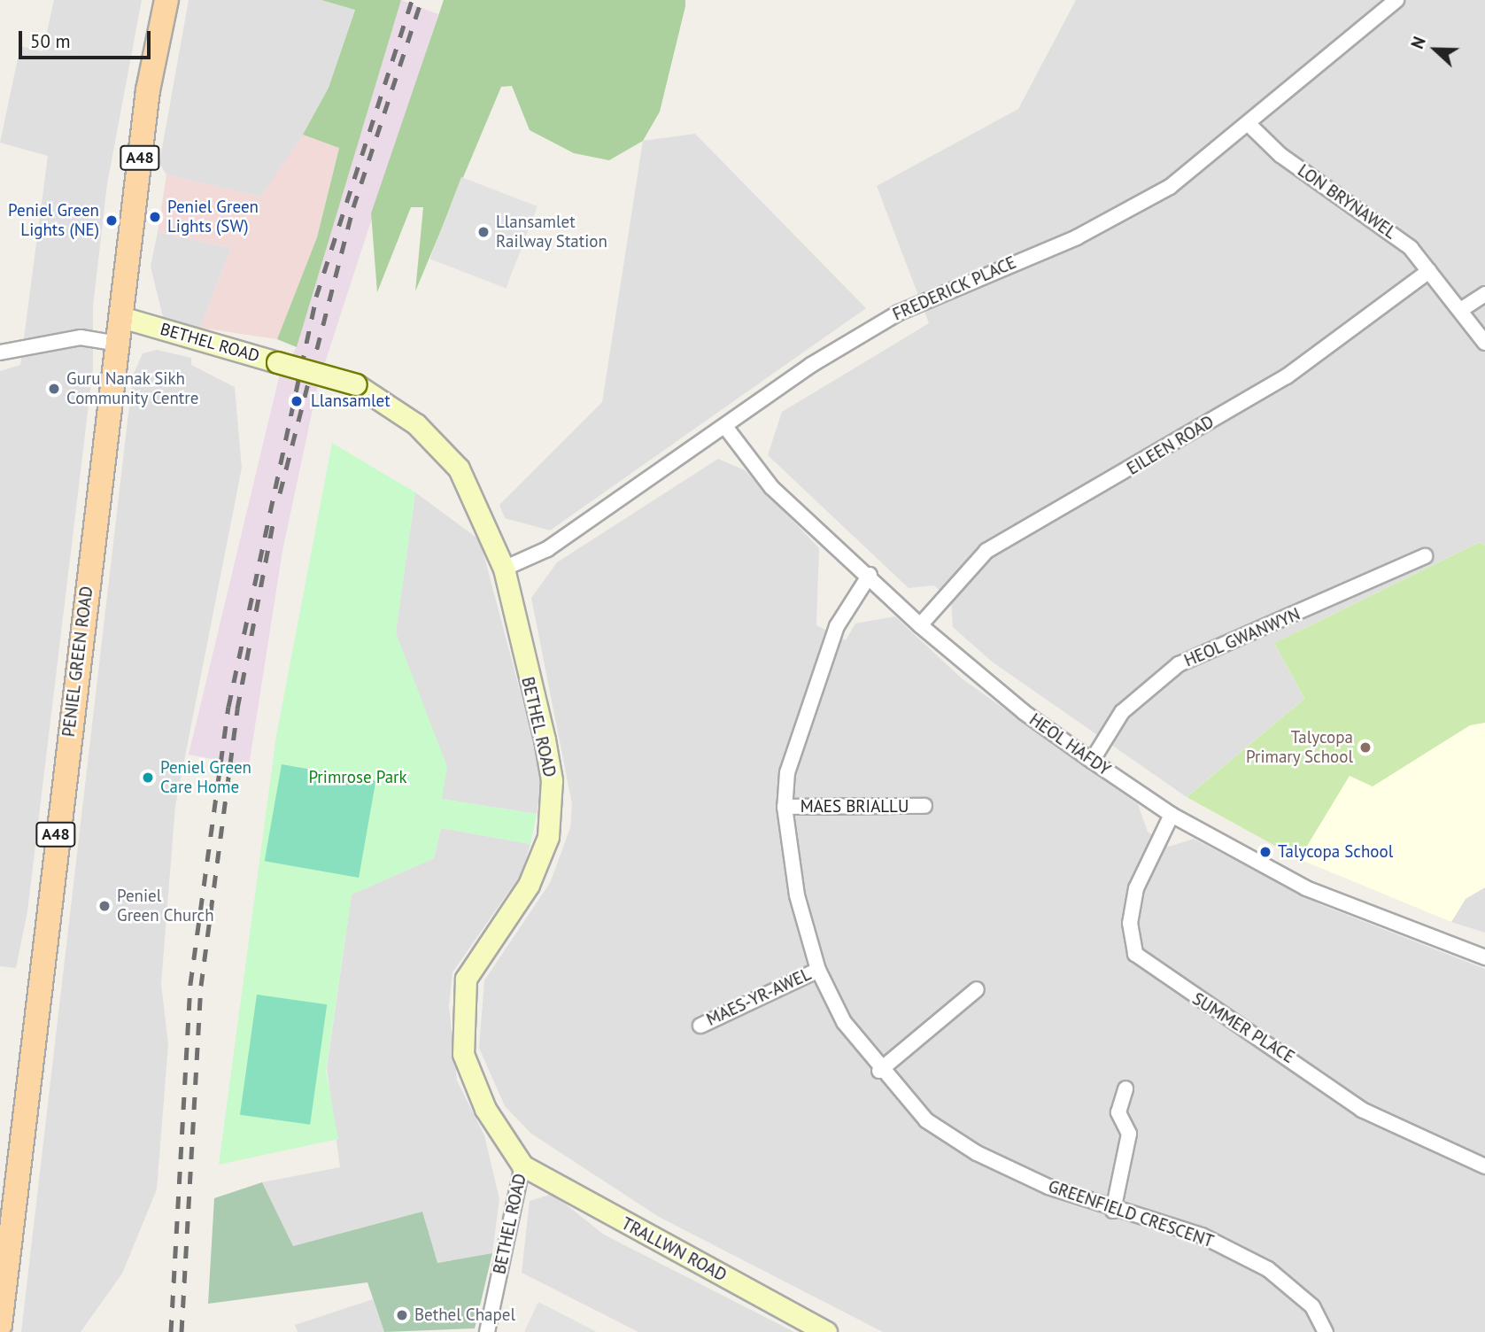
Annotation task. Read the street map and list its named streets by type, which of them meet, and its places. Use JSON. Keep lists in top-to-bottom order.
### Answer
{
  "streets": {
    "main road": ["A48", "PENIEL GREEN ROAD"],
    "street": [
      "LON BRYNAWEL",
      "FREDERICK PLACE",
      "BETHEL ROAD",
      "EILEEN ROAD",
      "HEOL GWANWYN",
      "HEOL HAFDY",
      "MAES BRIALLU",
      "MAES-YR-AWEL",
      "SUMMER PLACE",
      "GREENFIELD CRESCENT",
      "TRALLWN ROAD"
    ]
  },
  "crossings": [
    ["LON BRYNAWEL", "FREDERICK PLACE"],
    ["LON BRYNAWEL", "EILEEN ROAD"],
    ["FREDERICK PLACE", "BETHEL ROAD"],
    ["FREDERICK PLACE", "HEOL HAFDY"],
    ["BETHEL ROAD", "PENIEL GREEN ROAD"],
    ["BETHEL ROAD", "TRALLWN ROAD"],
    ["EILEEN ROAD", "HEOL HAFDY"],
    ["HEOL GWANWYN", "HEOL HAFDY"],
    ["HEOL HAFDY", "SUMMER PLACE"],
    ["HEOL HAFDY", "GREENFIELD CRESCENT"],
    ["MAES BRIALLU", "GREENFIELD CRESCENT"],
    ["MAES-YR-AWEL", "GREENFIELD CRESCENT"]
  ],
  "parks": ["Primrose Park"],
  "places": [
    "Peniel Green Lights (SW)",
    "Peniel Green Lights (NE)",
    "Llansamlet Railway Station",
    "Guru Nanak Sikh Community Centre",
    "Llansamlet",
    "Talycopa Primary School",
    "Peniel Green Care Home",
    "Talycopa School",
    "Peniel Green Church",
    "Bethel Chapel"
  ],
  "scale_bar": "50 m",
  "north": "left"
}
